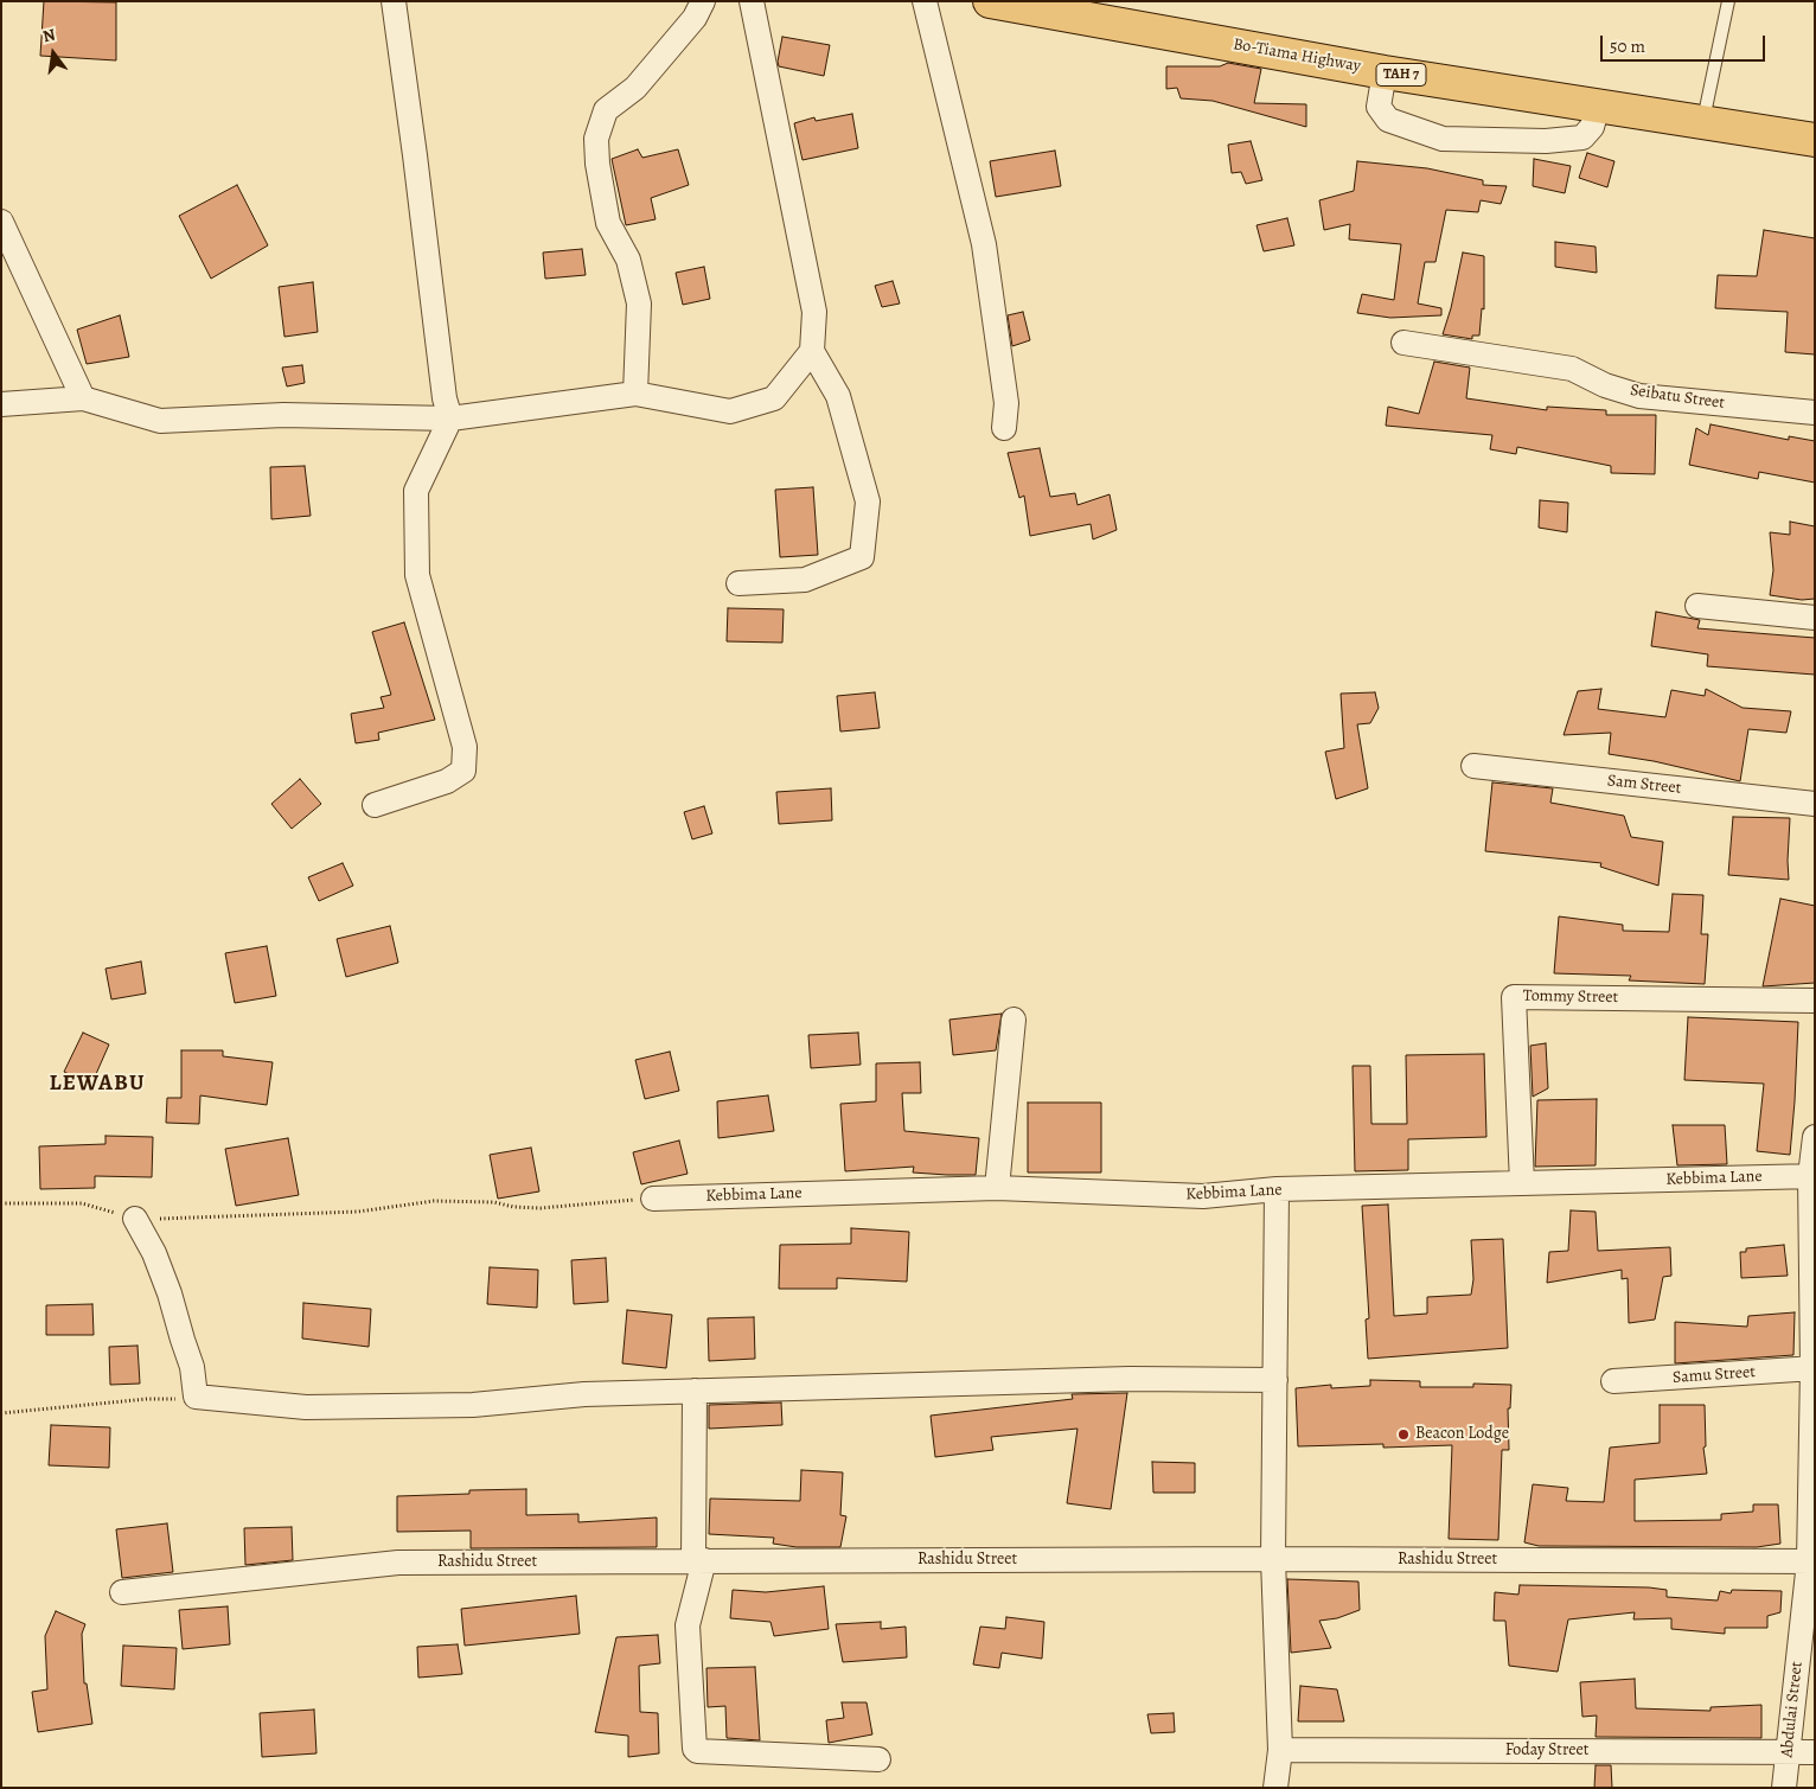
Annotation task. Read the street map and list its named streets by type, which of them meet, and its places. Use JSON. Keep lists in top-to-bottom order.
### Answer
{
  "streets": {
    "highway": ["Bo-Tiama Highway", "TAH 7"],
    "street": [
      "Seibatu Street",
      "Sam Street",
      "Tommy Street",
      "Kebbima Lane",
      "Samu Street",
      "Rashidu Street",
      "Abdulai Street",
      "Foday Street"
    ]
  },
  "crossings": [
    ["Tommy Street", "Kebbima Lane"],
    ["Kebbima Lane", "Abdulai Street"],
    ["Samu Street", "Abdulai Street"],
    ["Rashidu Street", "Abdulai Street"],
    ["Abdulai Street", "Foday Street"]
  ],
  "districts": ["LEWABU"],
  "places": ["Beacon Lodge"],
  "scale_bar": "50 m",
  "north": "top"
}
